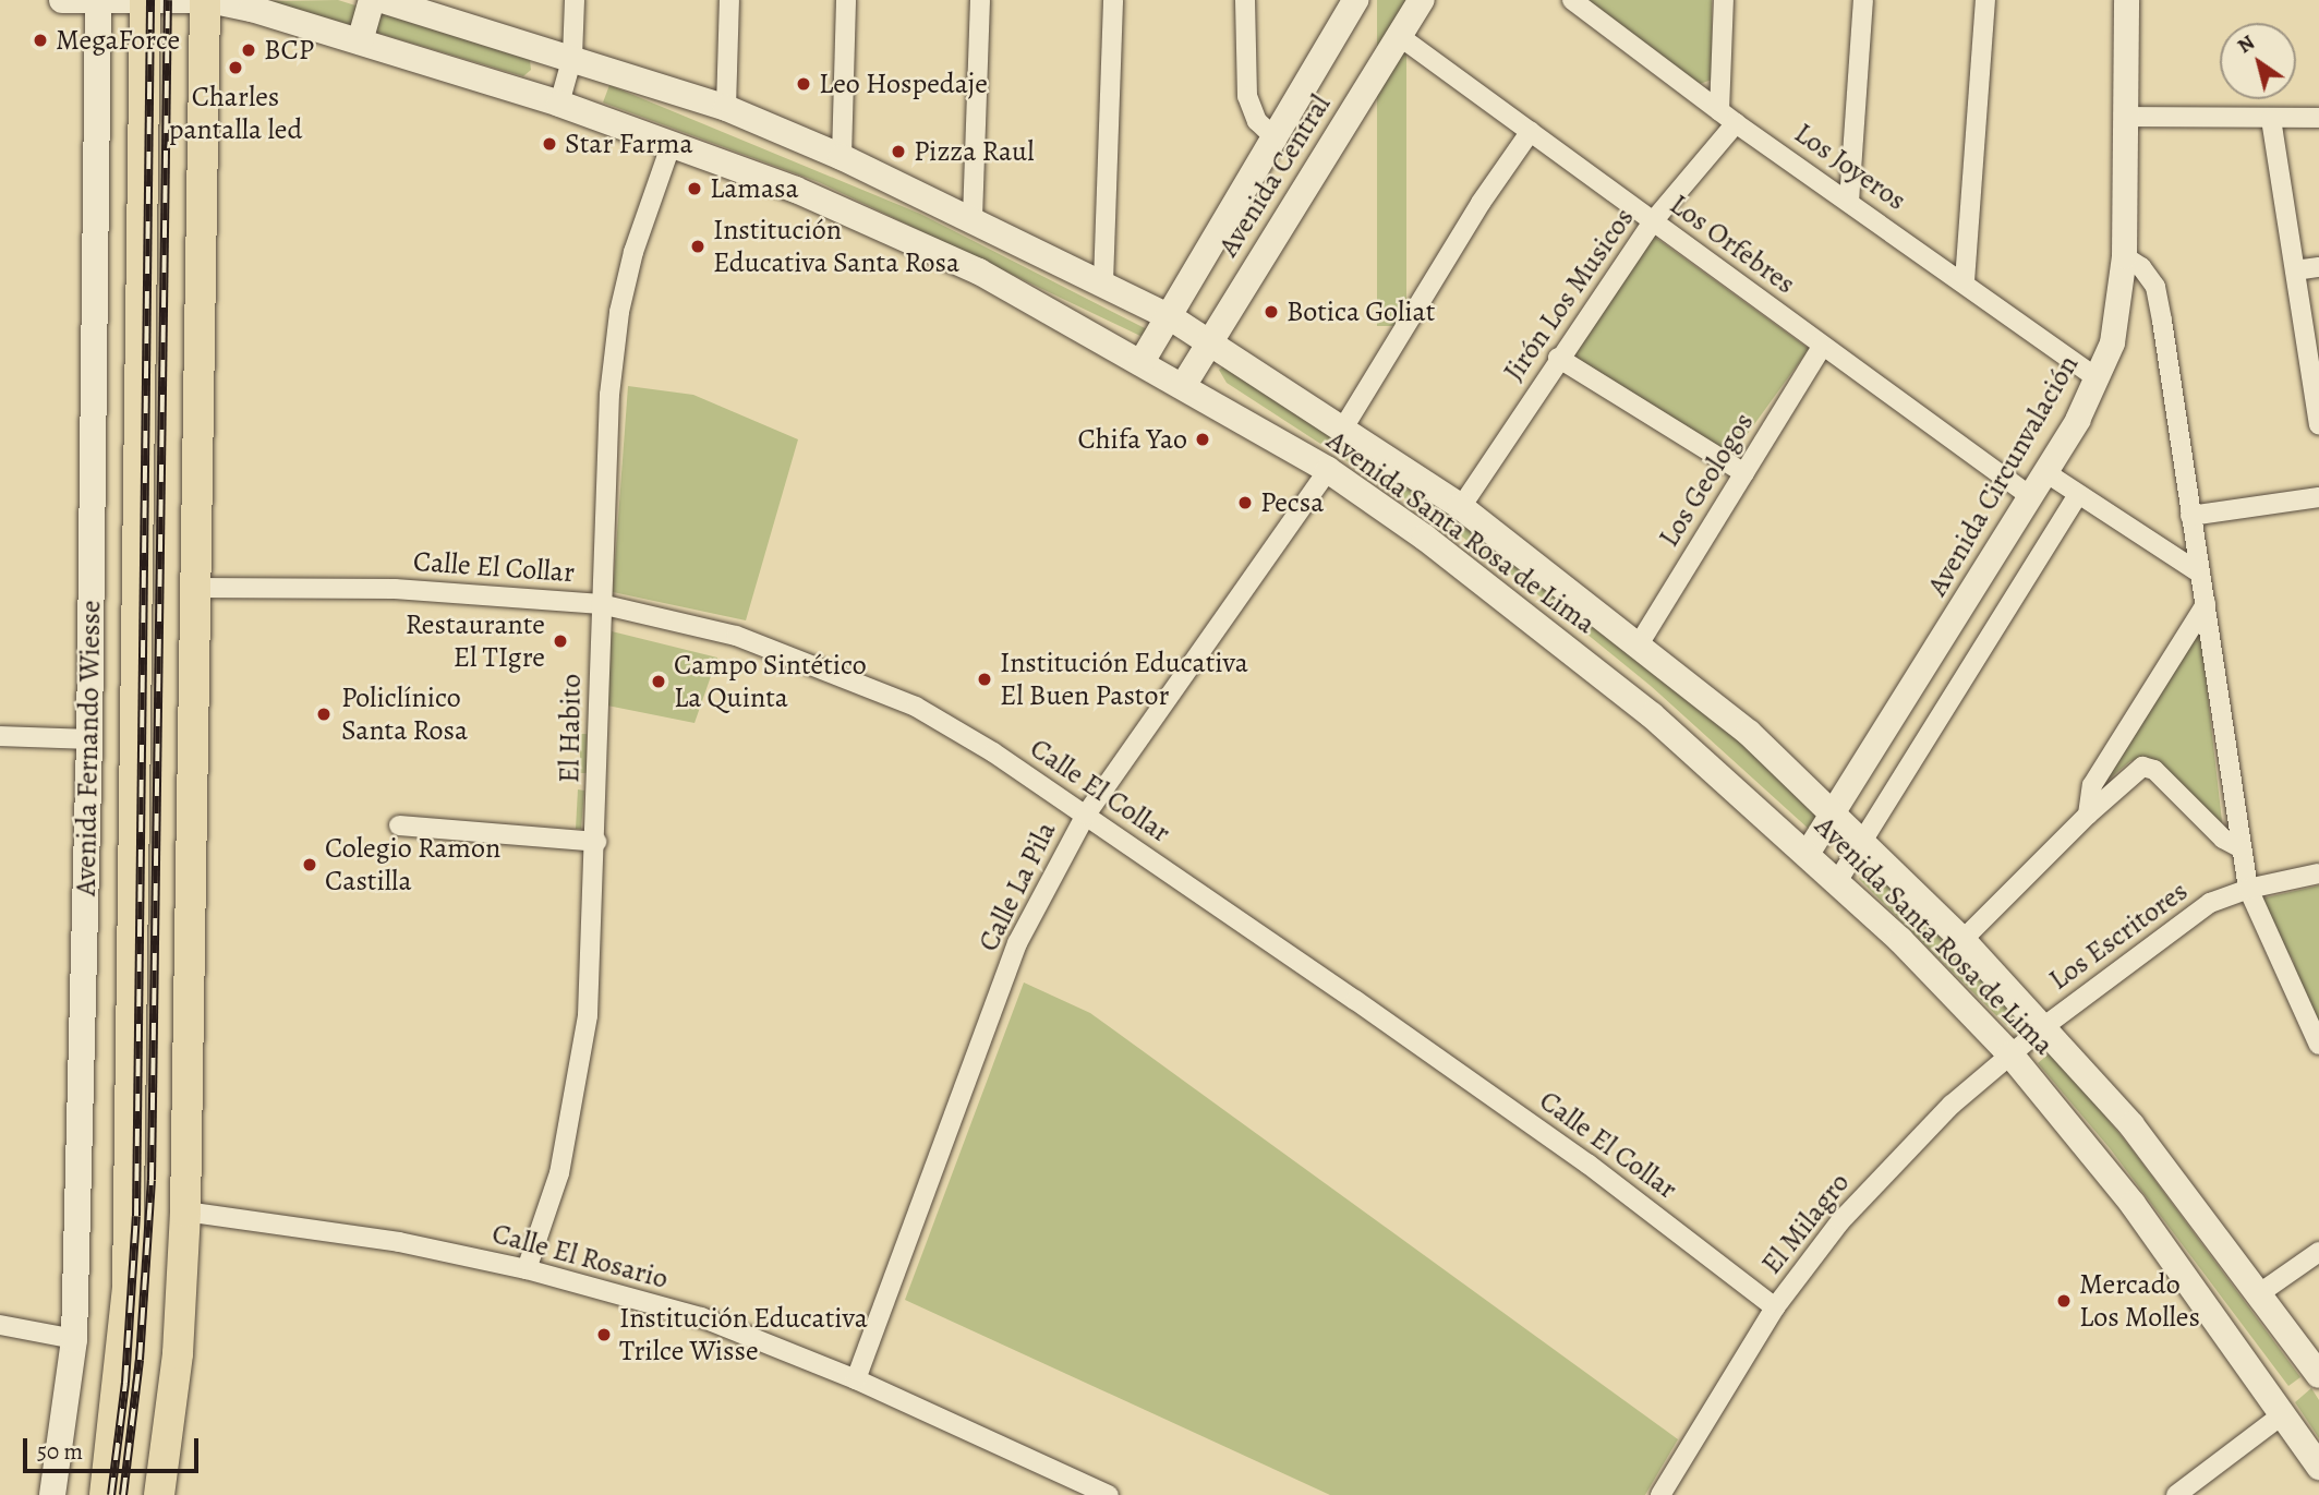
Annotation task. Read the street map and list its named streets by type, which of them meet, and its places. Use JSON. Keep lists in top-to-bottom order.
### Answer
{
  "streets": {
    "main road": ["Avenida Central", "Avenida Santa Rosa de Lima", "Avenida Fernando Wiesse"],
    "street": [
      "Los Joyeros",
      "Los Orfebres",
      "Jirón Los Musicos",
      "Avenida Circunvalación",
      "Los Geologos",
      "Calle El Collar",
      "El Habito",
      "Calle La Pila",
      "Los Escritores",
      "El Milagro",
      "Calle El Rosario"
    ]
  },
  "crossings": [
    ["Los Joyeros", "Jirón Los Musicos"],
    ["Los Joyeros", "Avenida Circunvalación"],
    ["Avenida Central", "Los Orfebres"],
    ["Avenida Central", "Avenida Santa Rosa de Lima"],
    ["Los Orfebres", "Jirón Los Musicos"],
    ["Los Orfebres", "Avenida Circunvalación"],
    ["Los Orfebres", "Los Geologos"],
    ["Jirón Los Musicos", "Avenida Santa Rosa de Lima"],
    ["Avenida Circunvalación", "Avenida Santa Rosa de Lima"],
    ["Los Geologos", "Avenida Santa Rosa de Lima"],
    ["Avenida Santa Rosa de Lima", "El Habito"],
    ["Avenida Santa Rosa de Lima", "Calle La Pila"],
    ["Avenida Santa Rosa de Lima", "Los Escritores"],
    ["Avenida Santa Rosa de Lima", "El Milagro"],
    ["Calle El Collar", "El Habito"],
    ["Calle El Collar", "Calle La Pila"],
    ["Calle El Collar", "El Milagro"],
    ["El Habito", "Calle El Rosario"],
    ["Calle La Pila", "Calle El Rosario"],
    ["Los Escritores", "El Milagro"]
  ],
  "places": [
    "MegaForce",
    "BCP",
    "Charles pantalla led",
    "Leo Hospedaje",
    "Star Farma",
    "Pizza Raul",
    "Lamasa",
    "Institución Educativa Santa Rosa",
    "Botica Goliat",
    "Chifa Yao",
    "Pecsa",
    "Restaurante El TIgre",
    "Institución Educativa El Buen Pastor",
    "Campo Sintético La Quinta",
    "Policlínico Santa Rosa",
    "Colegio Ramon Castilla",
    "Mercado Los Molles",
    "Institución Educativa Trilce Wisse"
  ],
  "scale_bar": "50 m",
  "north": "top left"
}
